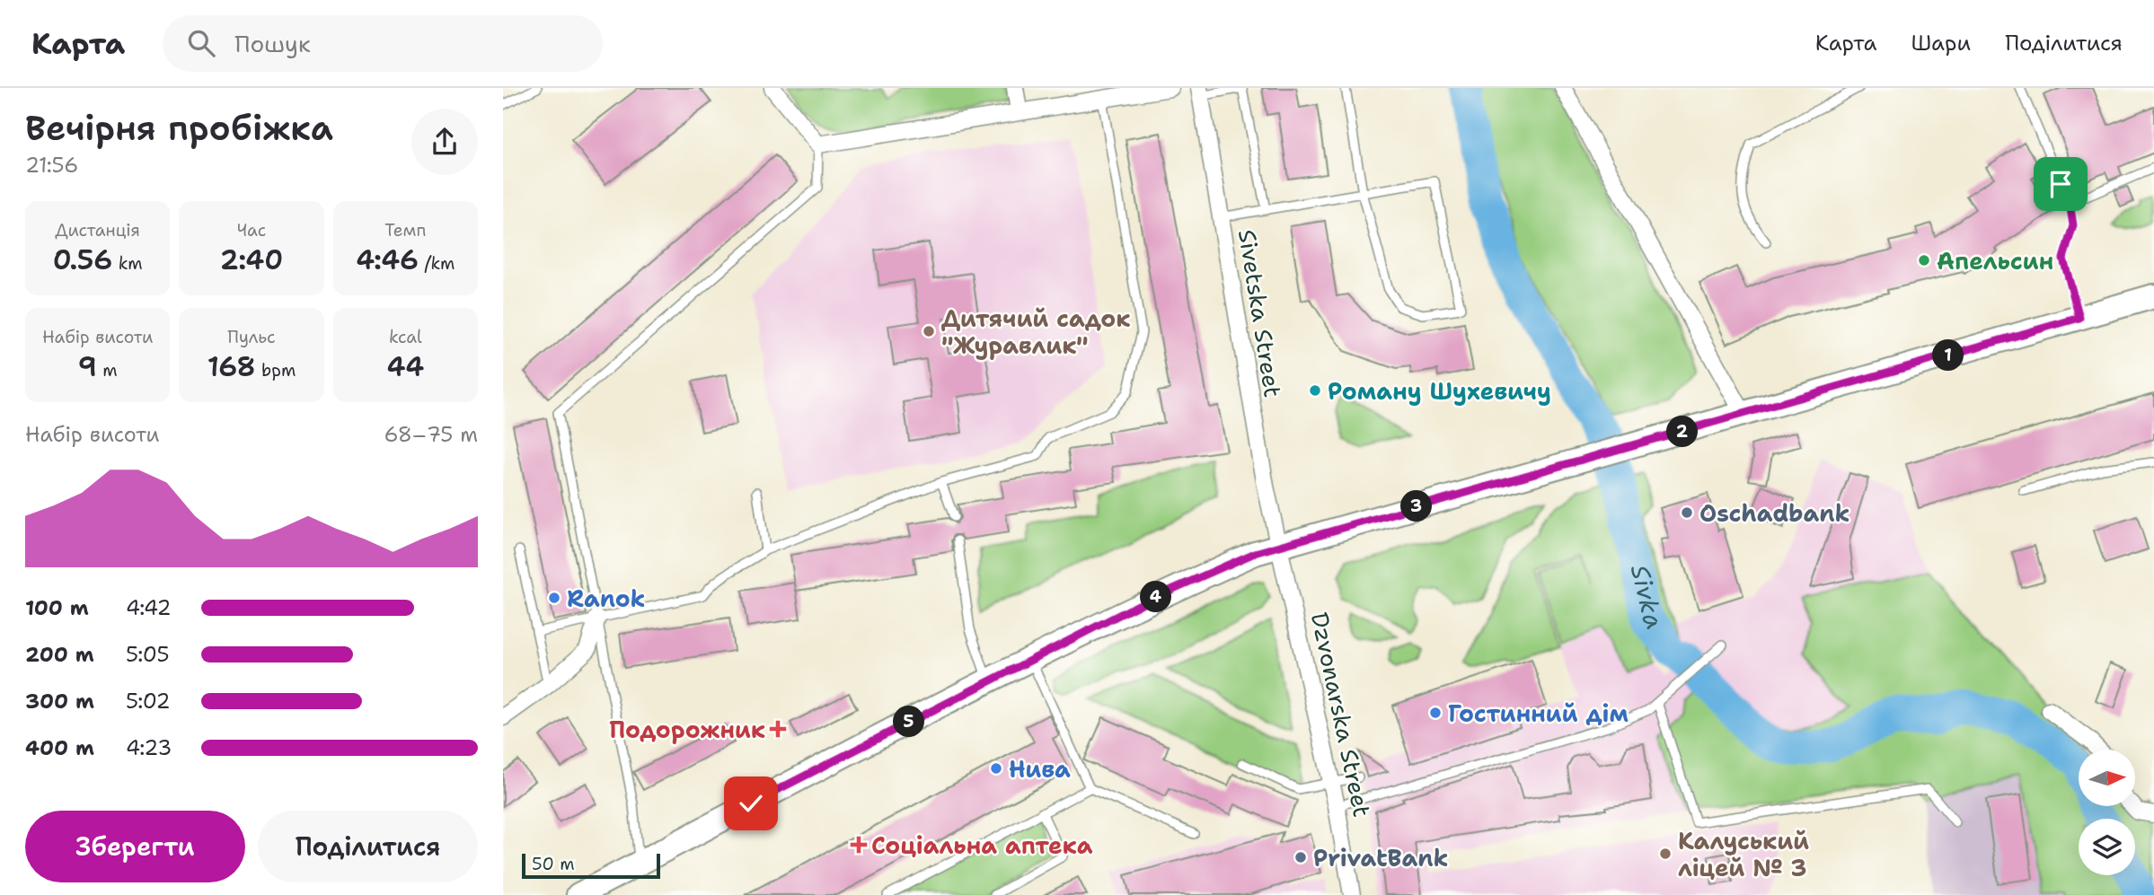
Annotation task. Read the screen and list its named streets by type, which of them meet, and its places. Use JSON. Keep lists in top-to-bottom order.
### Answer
{
  "streets": {
    "street": ["Sivetska Street", "Dzvonarska Street"]
  },
  "crossings": [
    ["Sivetska Street", "Dzvonarska Street"]
  ],
  "water": ["Sivka"],
  "places": {
    "other": [
      "Апельсин",
      "Дитячий садок \"Журавлик\"",
      "Роману Шухевичу",
      "Oschadbank",
      "Ranok",
      "Гостинний дім",
      "Нива",
      "Калуський ліцей № 3",
      "PrivatBank"
    ],
    "health": ["Подорожник", "Соціальна аптека"]
  },
  "scale_bar": "50 m",
  "north": "right",
  "page": {
    "header": "Карта",
    "search": "Пошук",
    "nav": ["Карта", "Шари", "Поділитися"],
    "heading": ["Вечірня пробіжка", "21:56"],
    "stats": [
      ["Дистанція", "0.56 km"],
      ["Час", "2:40"],
      ["Темп", "4:46 /km"],
      ["Набір висоти", "9 m"],
      ["Пульс", "168 bpm"],
      ["kcal", "44"]
    ],
    "pins": [
      "1",
      "2",
      "3",
      "4",
      "5"
    ],
    "chart": ["Набір висоти", "68–75 m"],
    "list": [
      {
        "name": "100 m",
        "note": "4:42"
      },
      {
        "name": "200 m",
        "note": "5:05"
      },
      {
        "name": "300 m",
        "note": "5:02"
      },
      {
        "name": "400 m",
        "note": "4:23"
      }
    ],
    "buttons": ["Зберегти", "Поділитися"],
    "scale": "50 m"
  }
}
